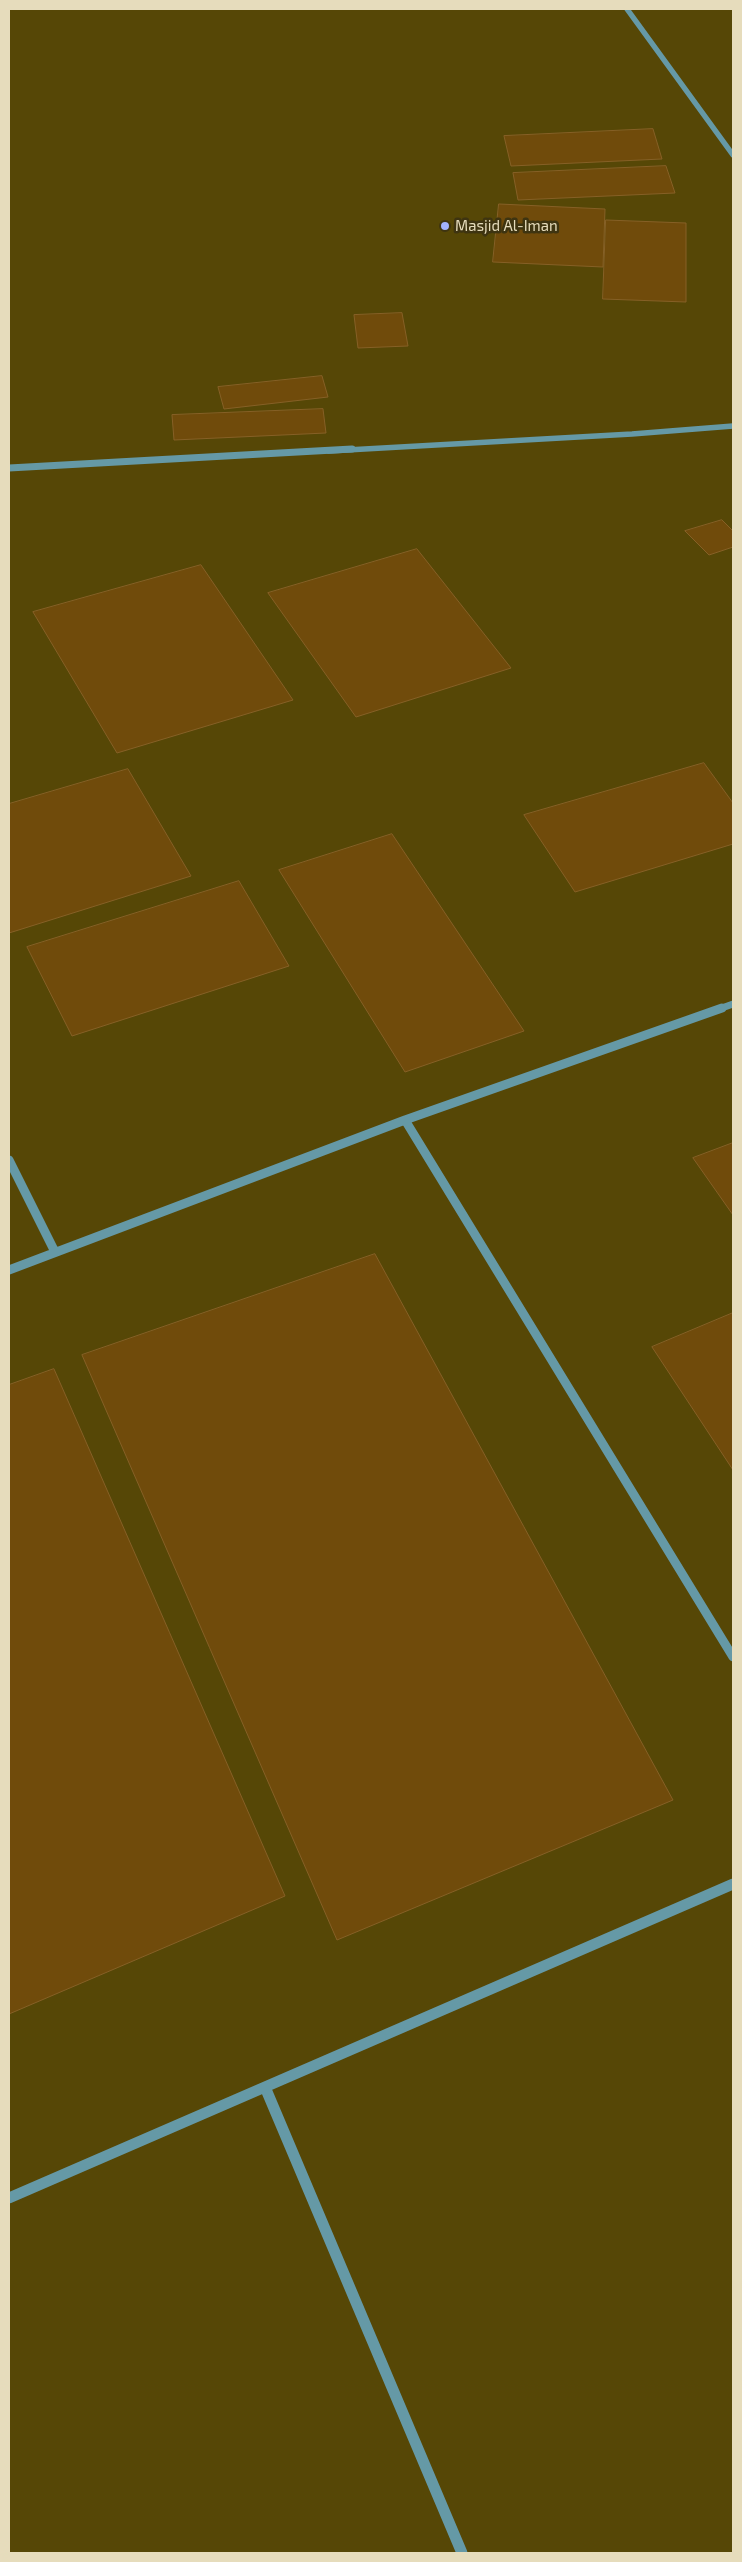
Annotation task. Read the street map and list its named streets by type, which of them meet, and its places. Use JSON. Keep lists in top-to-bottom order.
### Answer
{
  "places": ["Masjid Al-Iman"]
}
